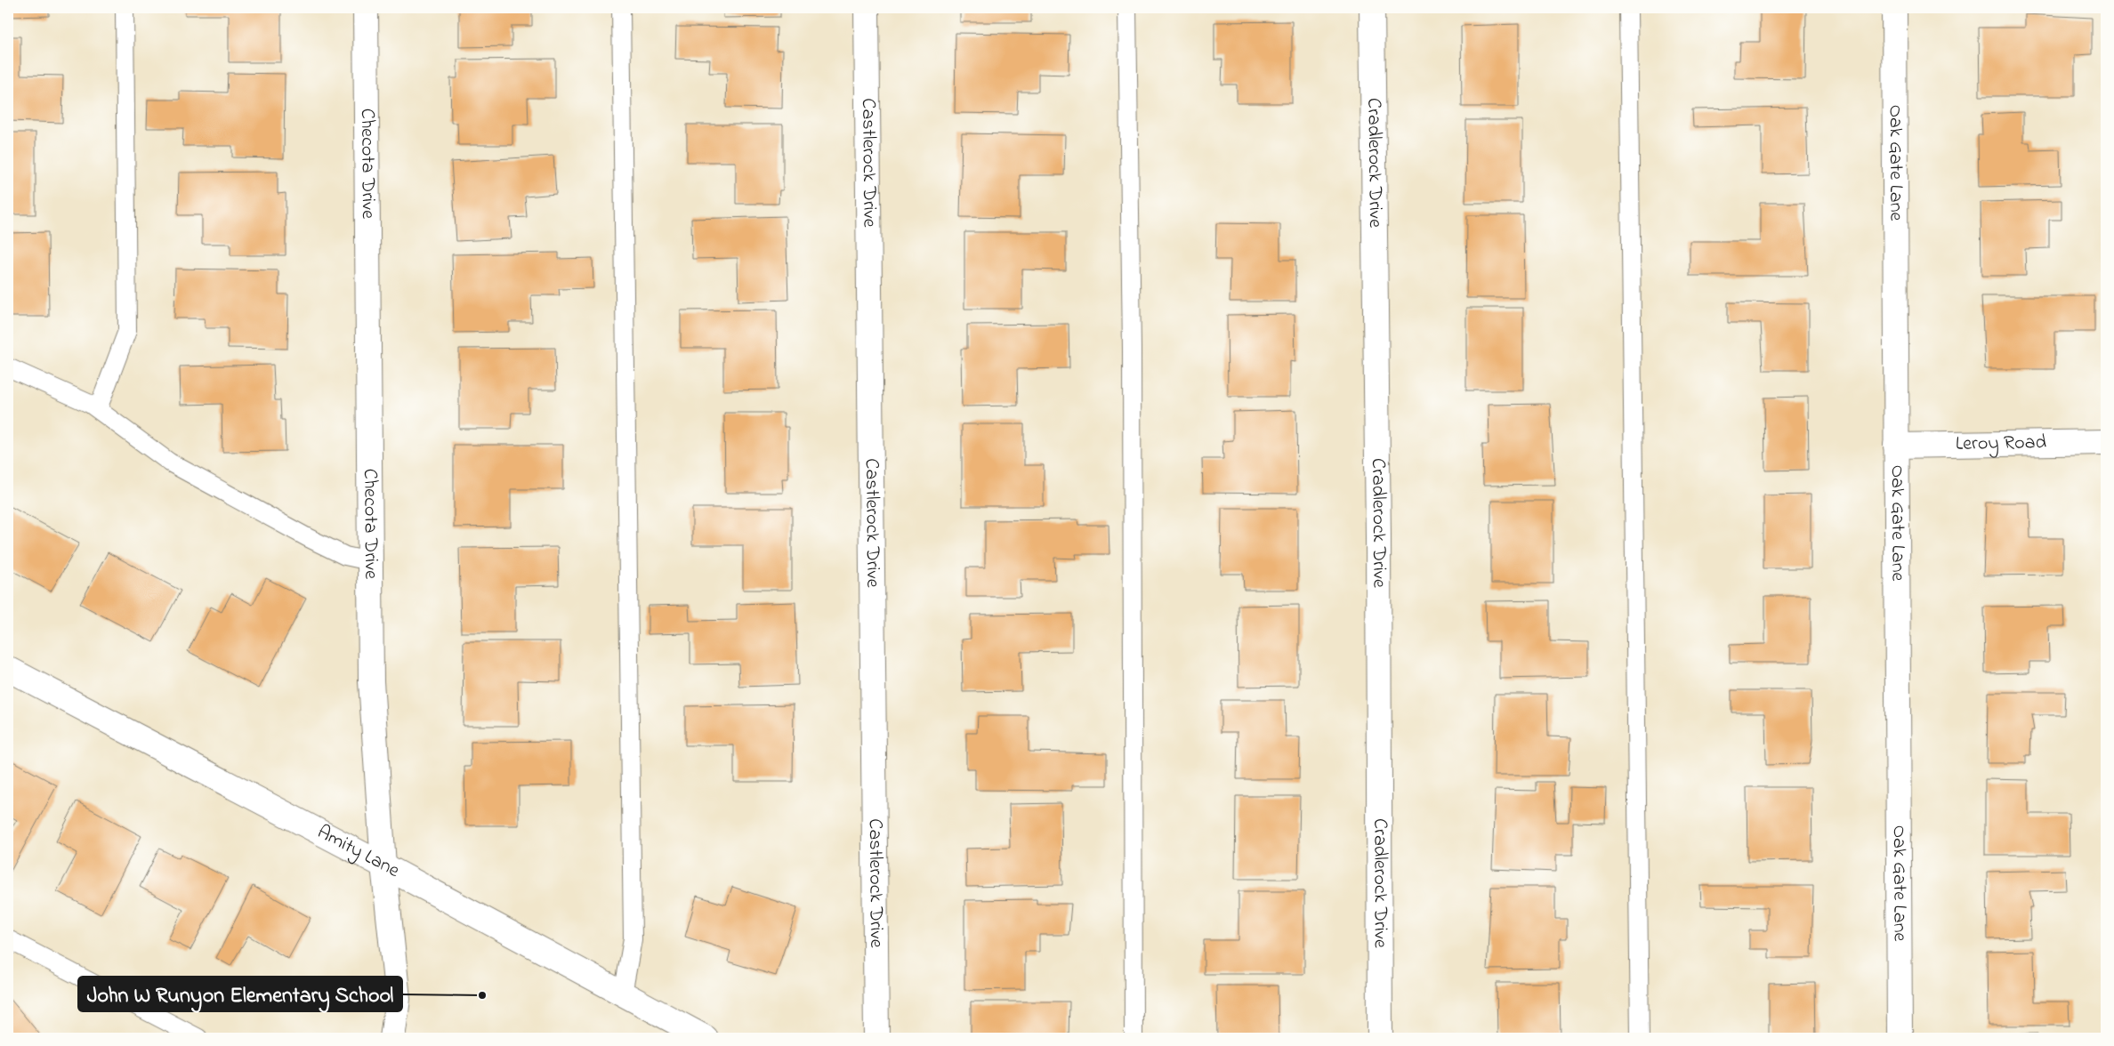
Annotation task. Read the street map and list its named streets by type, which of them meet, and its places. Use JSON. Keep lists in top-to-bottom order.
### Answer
{
  "streets": {
    "street": [
      "Castlerock Drive",
      "Cradlerock Drive",
      "Oak Gate Lane",
      "Checota Drive",
      "Leroy Road",
      "Amity Lane"
    ]
  },
  "crossings": [
    ["Oak Gate Lane", "Leroy Road"],
    ["Checota Drive", "Amity Lane"]
  ],
  "places": ["John W Runyon Elementary School"]
}
